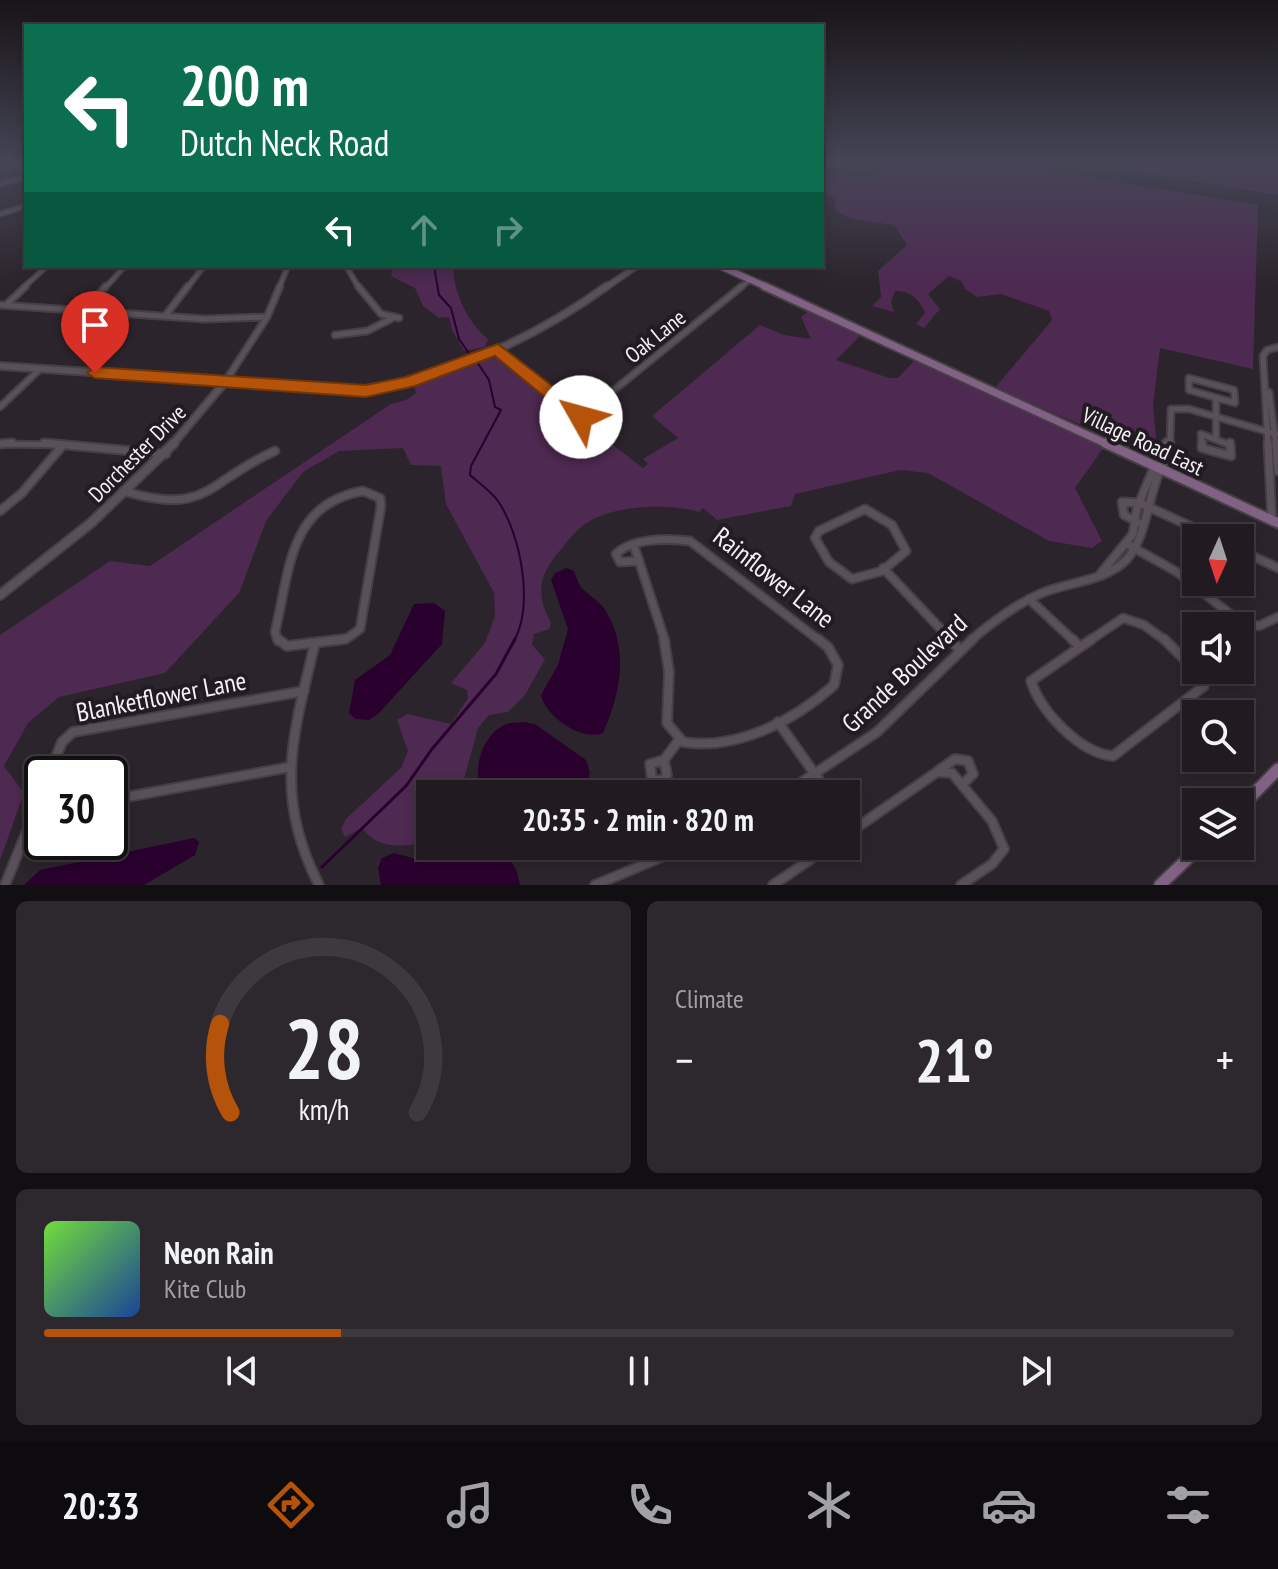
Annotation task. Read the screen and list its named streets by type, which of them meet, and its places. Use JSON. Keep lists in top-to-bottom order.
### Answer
{
  "streets": {
    "main road": ["Village Road East"],
    "street": [
      "Oak Lane",
      "Dorchester Drive",
      "Rainflower Lane",
      "Grande Boulevard",
      "Blanketflower Lane"
    ]
  },
  "crossings": [
    ["Oak Lane", "Village Road East"],
    ["Village Road East", "Grande Boulevard"]
  ],
  "north": "bottom",
  "page": {
    "turn": ["200 m", "Dutch Neck Road"],
    "limit": "30",
    "trip": "20:35 · 2 min · 820 m",
    "tile": "Climate",
    "heat": ["−", "21°", "+"],
    "song": ["Neon Rain", "Kite Club"],
    "tabs": "20:33",
    "gauge": ["28", "km/h"]
  }
}
